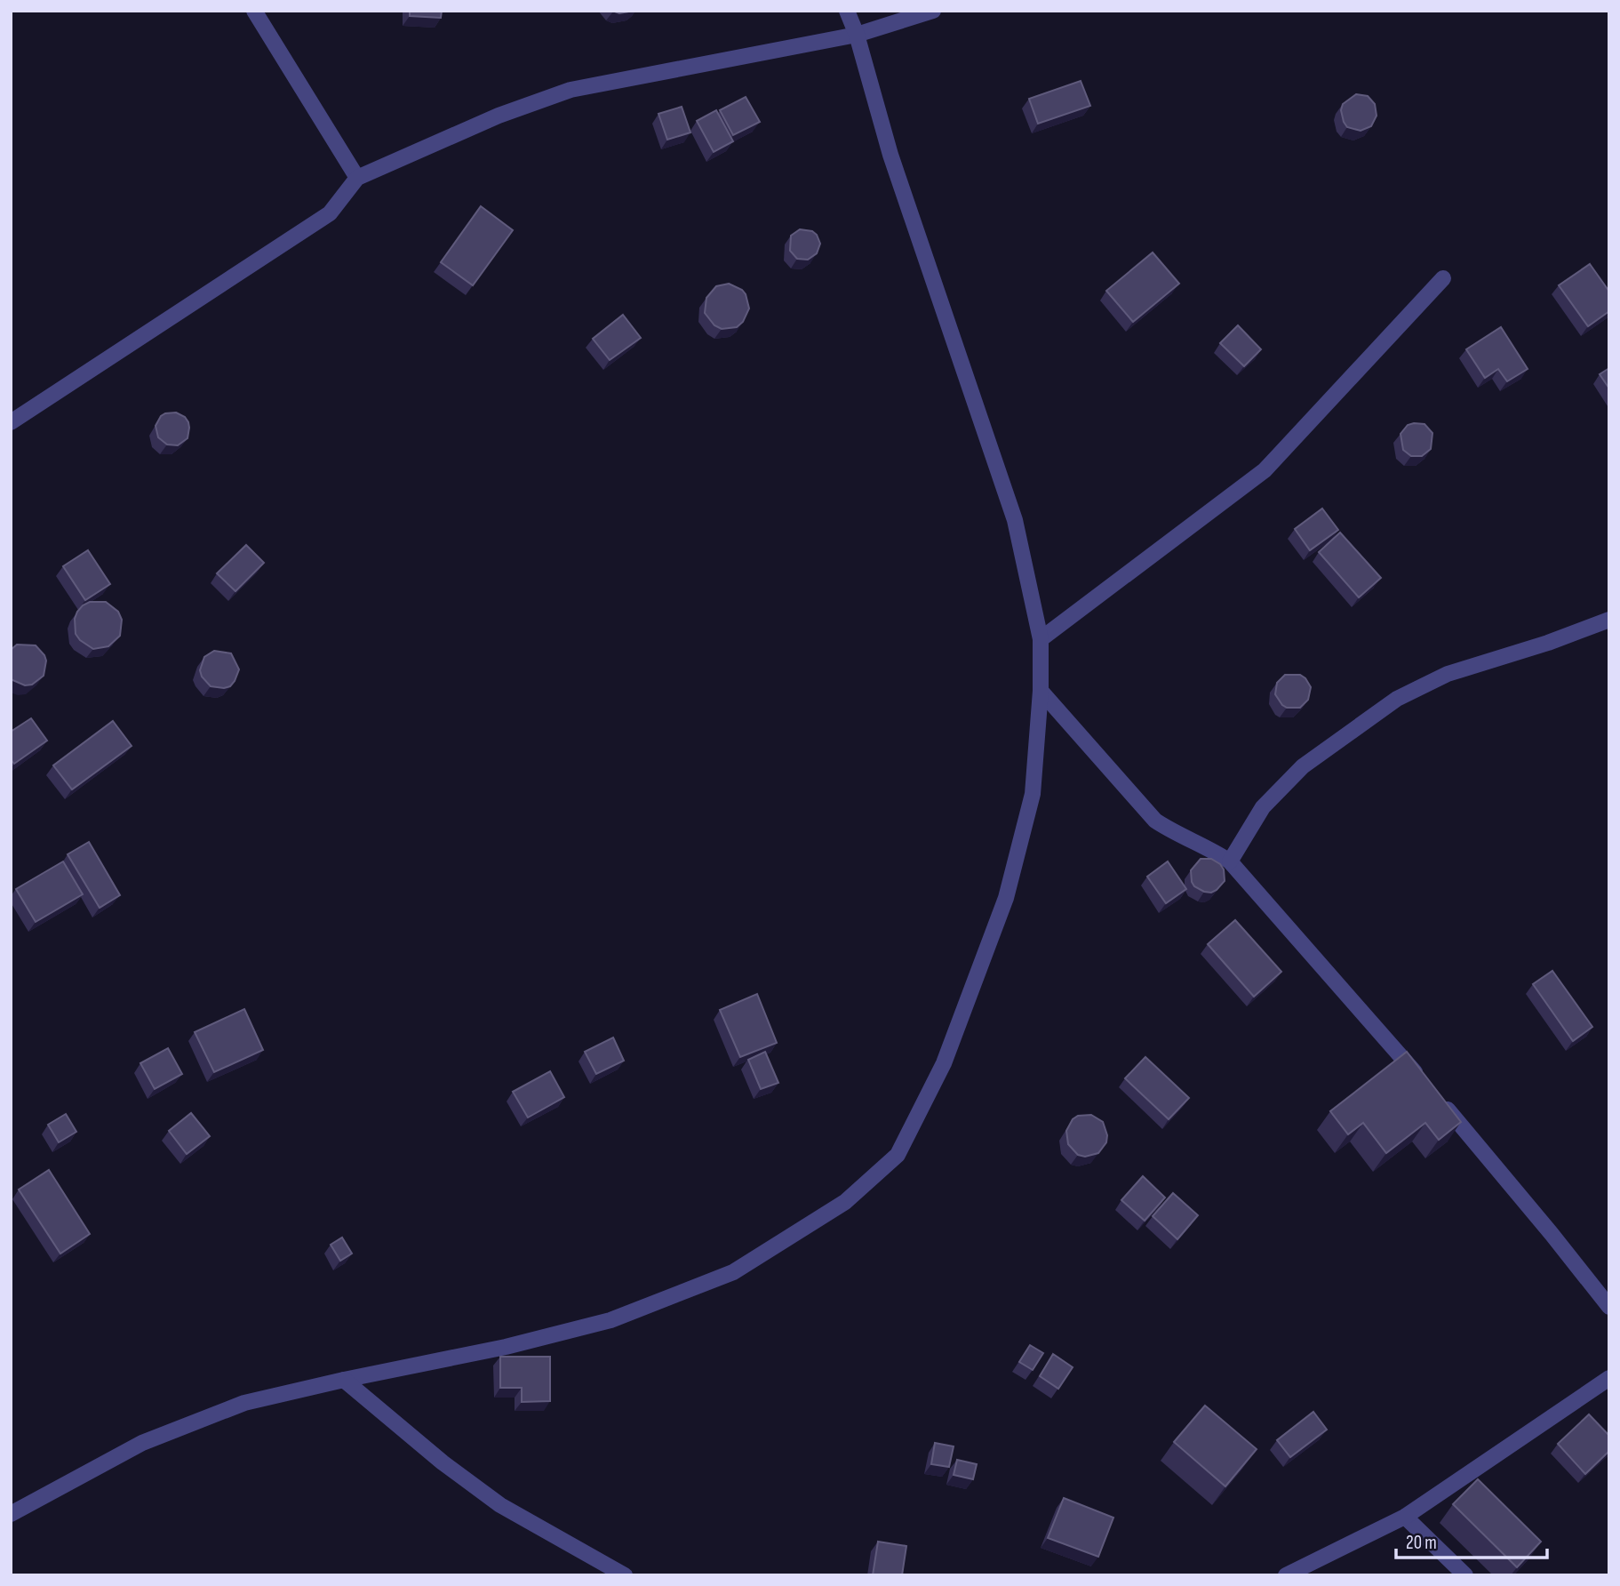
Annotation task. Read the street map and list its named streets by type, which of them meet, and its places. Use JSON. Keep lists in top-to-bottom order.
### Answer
{
  "scale_bar": "20 m"
}
